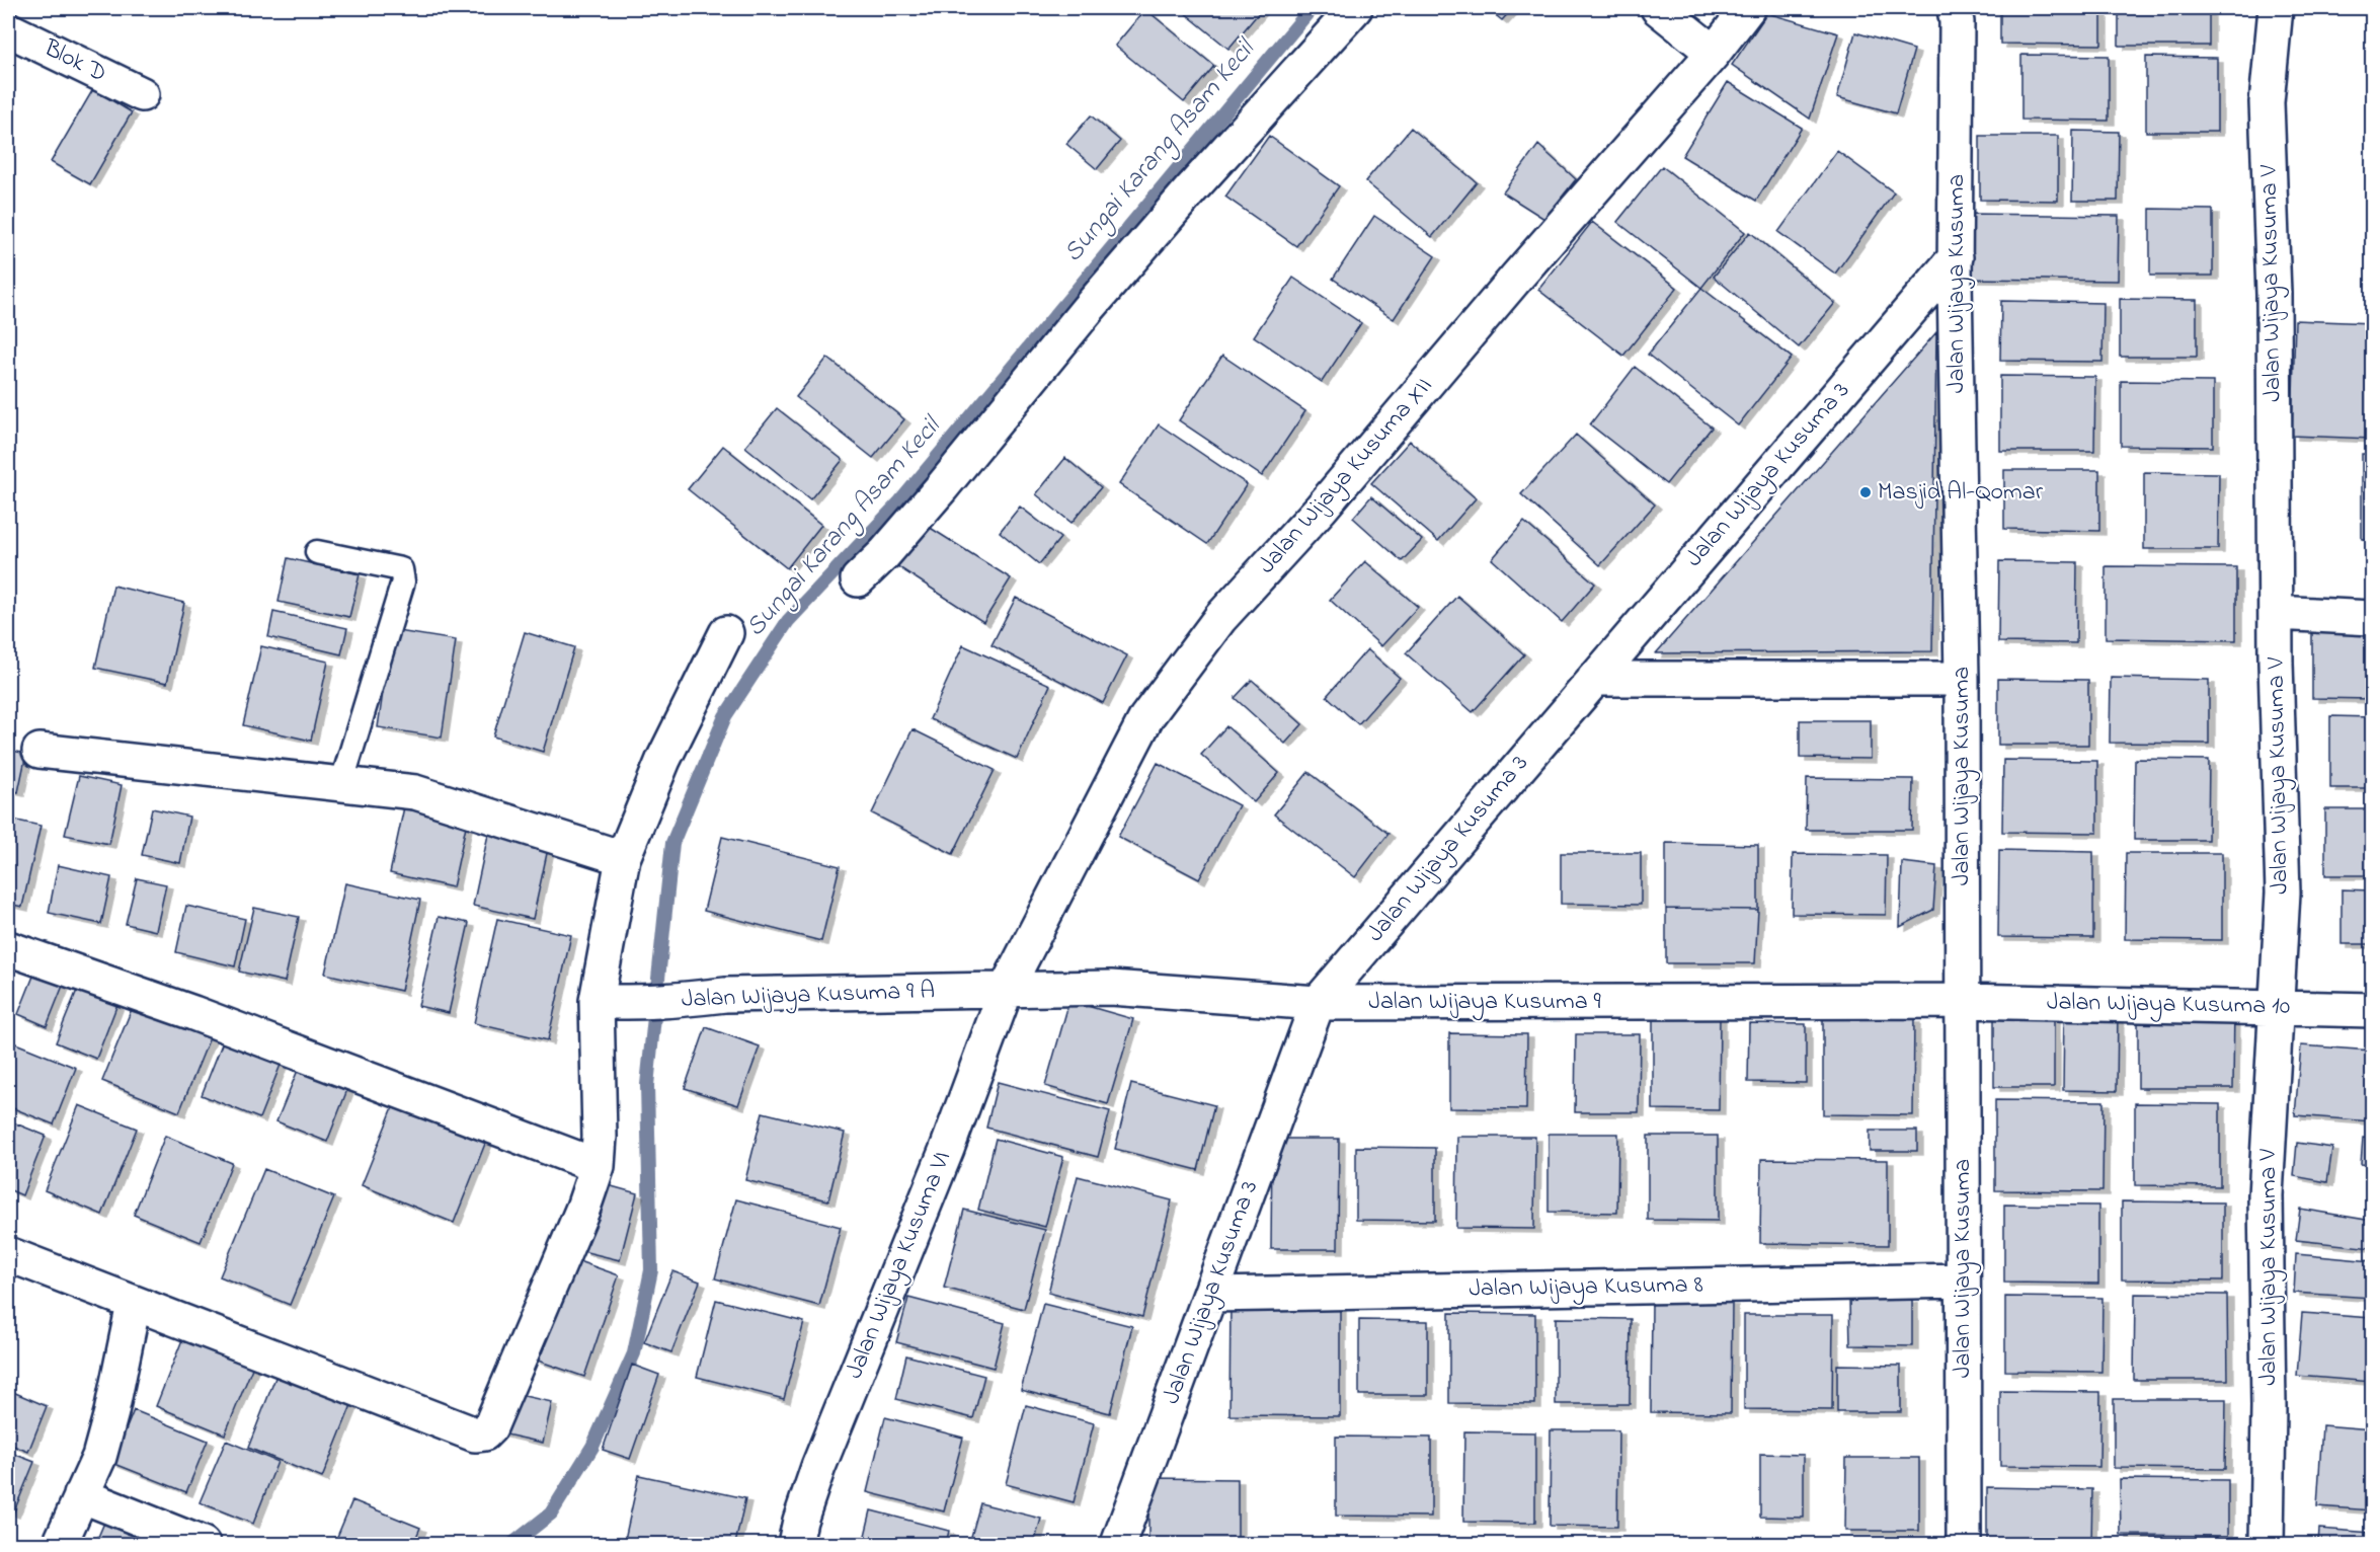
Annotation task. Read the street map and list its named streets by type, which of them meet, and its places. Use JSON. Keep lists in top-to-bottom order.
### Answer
{
  "streets": {
    "street": [
      "Blok D",
      "Jalan Wijaya Kusuma",
      "Jalan Wijaya Kusuma V",
      "Jalan Wijaya Kusuma 3",
      "Jalan Wijaya Kusuma XII",
      "Jalan Wijaya Kusuma 9 A",
      "Jalan Wijaya Kusuma 9",
      "Jalan Wijaya Kusuma 10",
      "Jalan Wijaya Kusuma VI",
      "Jalan Wijaya Kusuma 8"
    ]
  },
  "crossings": [
    ["Jalan Wijaya Kusuma", "Jalan Wijaya Kusuma 3"],
    ["Jalan Wijaya Kusuma", "Jalan Wijaya Kusuma 9"],
    ["Jalan Wijaya Kusuma", "Jalan Wijaya Kusuma 10"],
    ["Jalan Wijaya Kusuma", "Jalan Wijaya Kusuma 8"],
    ["Jalan Wijaya Kusuma V", "Jalan Wijaya Kusuma 10"],
    ["Jalan Wijaya Kusuma 3", "Jalan Wijaya Kusuma 9"],
    ["Jalan Wijaya Kusuma 3", "Jalan Wijaya Kusuma 8"],
    ["Jalan Wijaya Kusuma XII", "Jalan Wijaya Kusuma 9 A"],
    ["Jalan Wijaya Kusuma XII", "Jalan Wijaya Kusuma 9"],
    ["Jalan Wijaya Kusuma XII", "Jalan Wijaya Kusuma VI"],
    ["Jalan Wijaya Kusuma 9 A", "Jalan Wijaya Kusuma 9"],
    ["Jalan Wijaya Kusuma 9 A", "Jalan Wijaya Kusuma VI"],
    ["Jalan Wijaya Kusuma 9", "Jalan Wijaya Kusuma 10"],
    ["Jalan Wijaya Kusuma 9", "Jalan Wijaya Kusuma VI"]
  ],
  "water": ["Sungai Karang Asam Kecil"],
  "places": ["Masjid Al-Qomar"]
}
